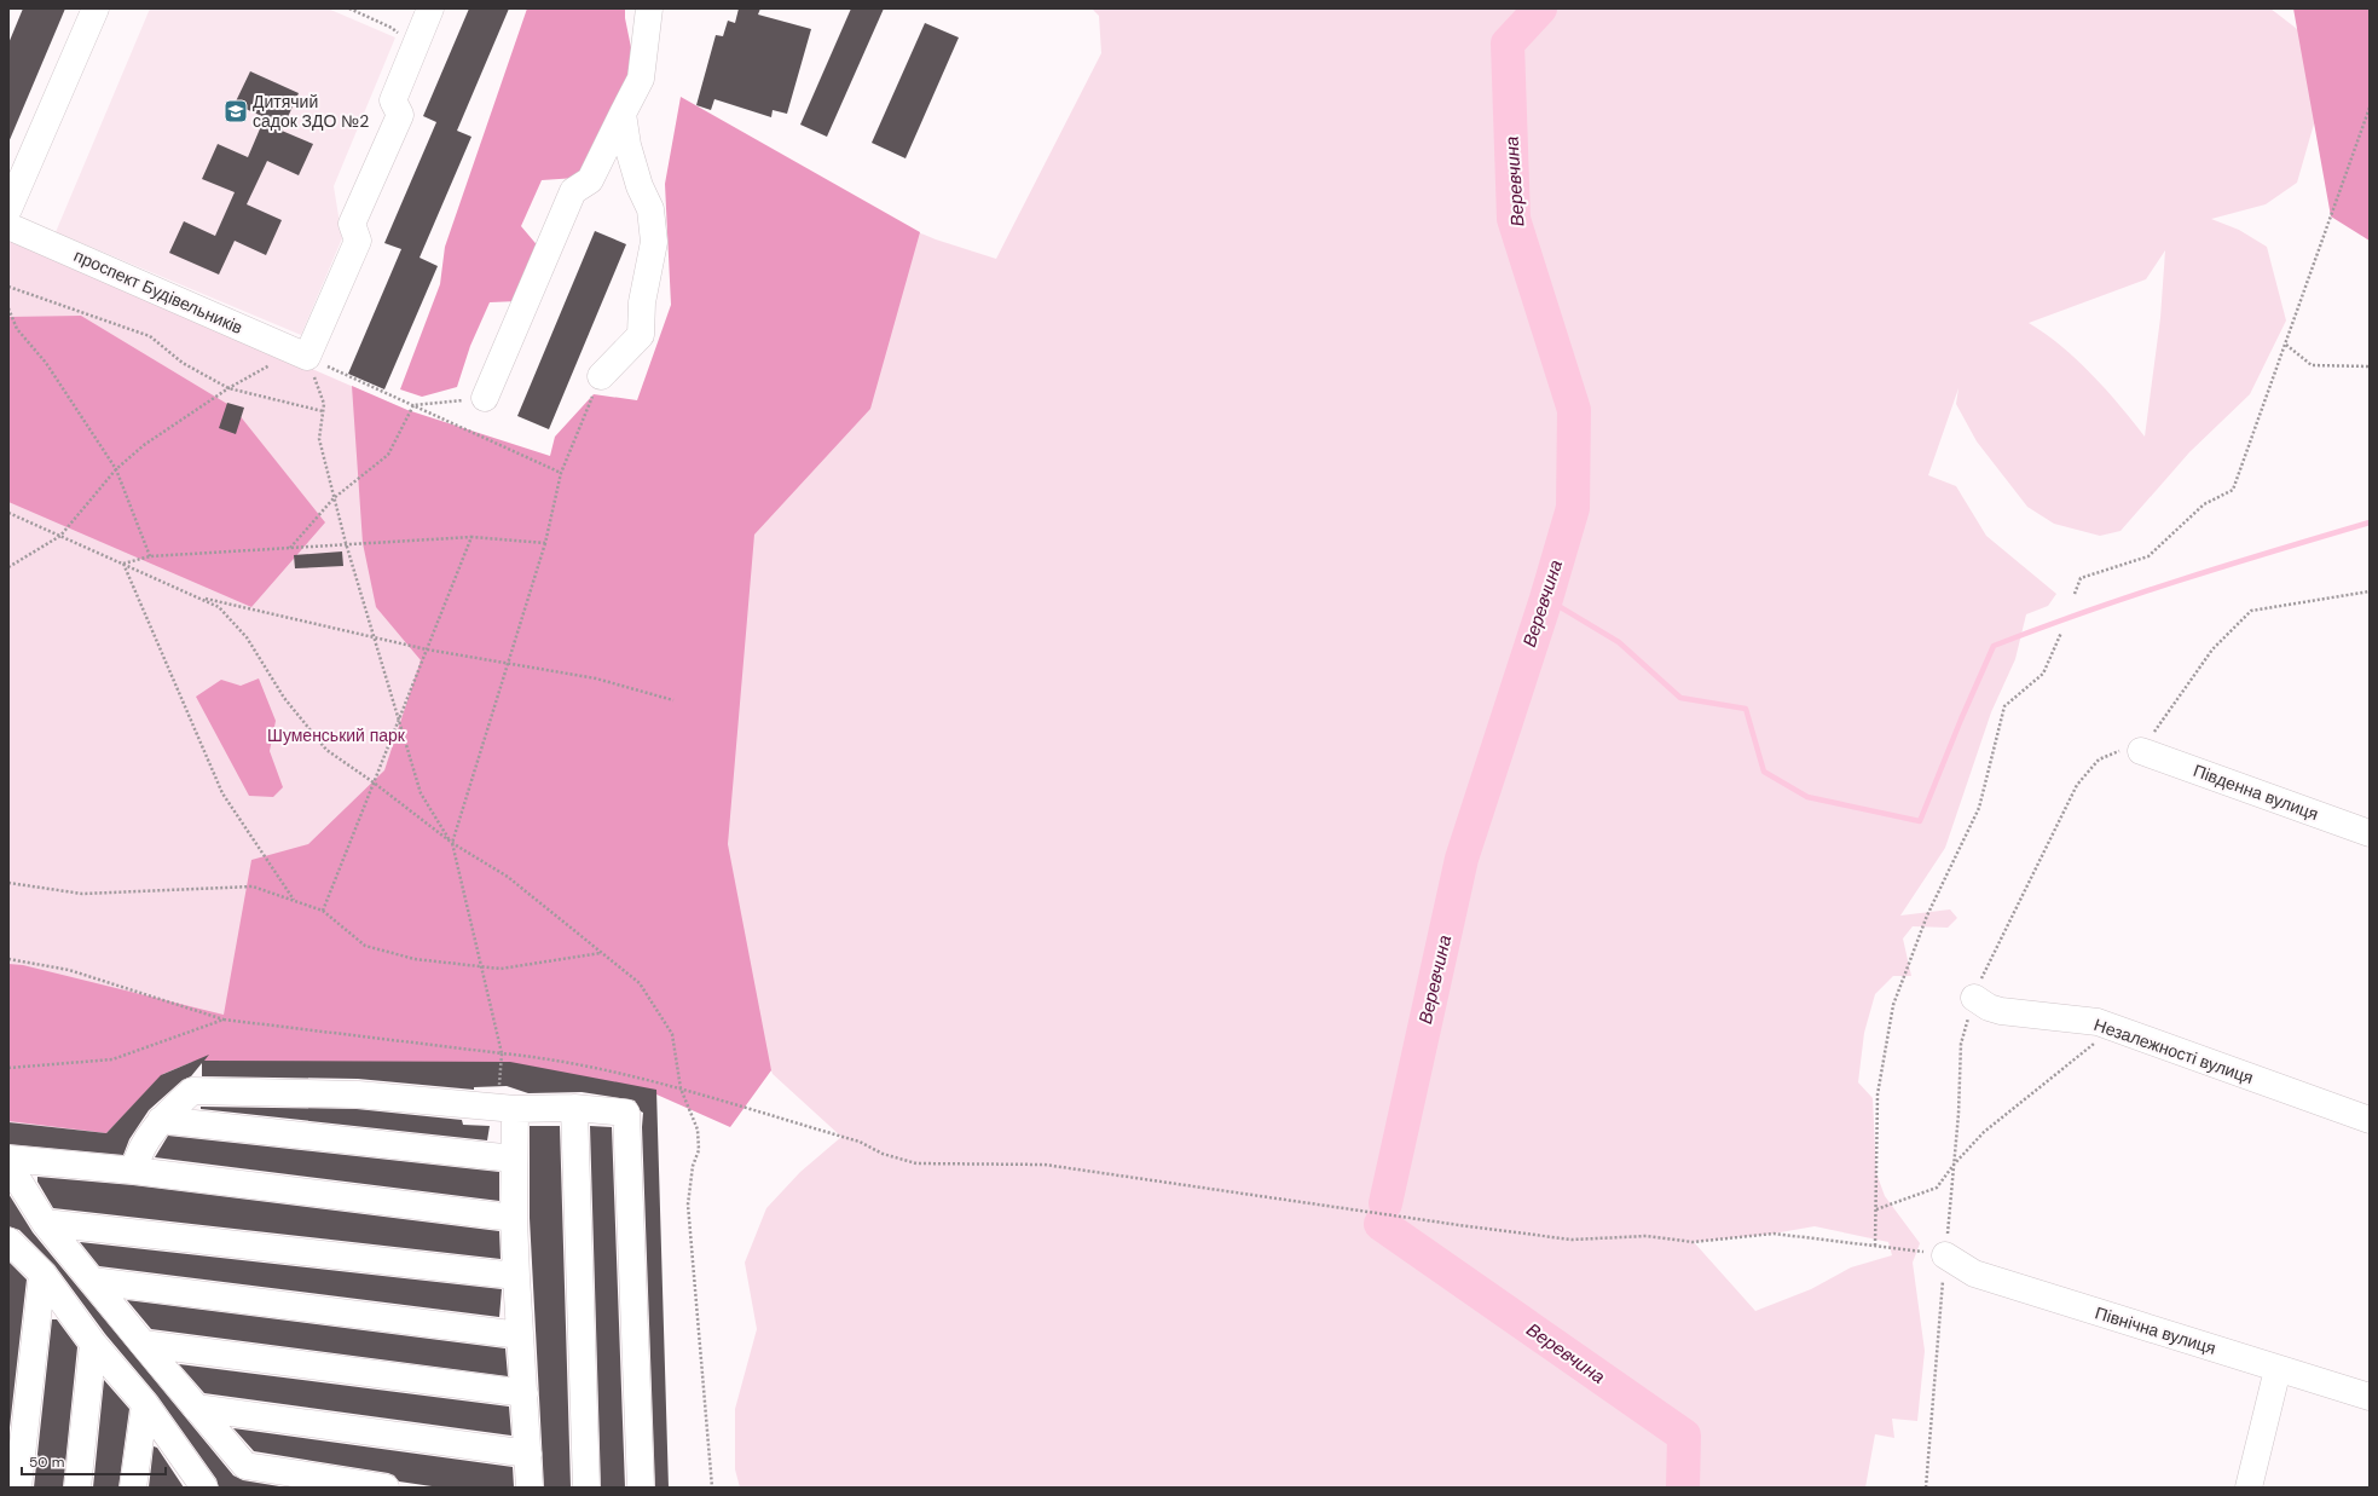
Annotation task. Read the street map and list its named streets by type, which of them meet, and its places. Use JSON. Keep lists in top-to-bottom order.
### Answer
{
  "streets": {
    "street": [
      "проспект Будівельників",
      "Південна вулиця",
      "Незалежності вулиця",
      "Північна вулиця"
    ]
  },
  "water": ["Веревчина"],
  "parks": ["Шуменський парк"],
  "places": {
    "school or university": ["Дитячий садок ЗДО №2"]
  },
  "scale_bar": "50 m"
}
